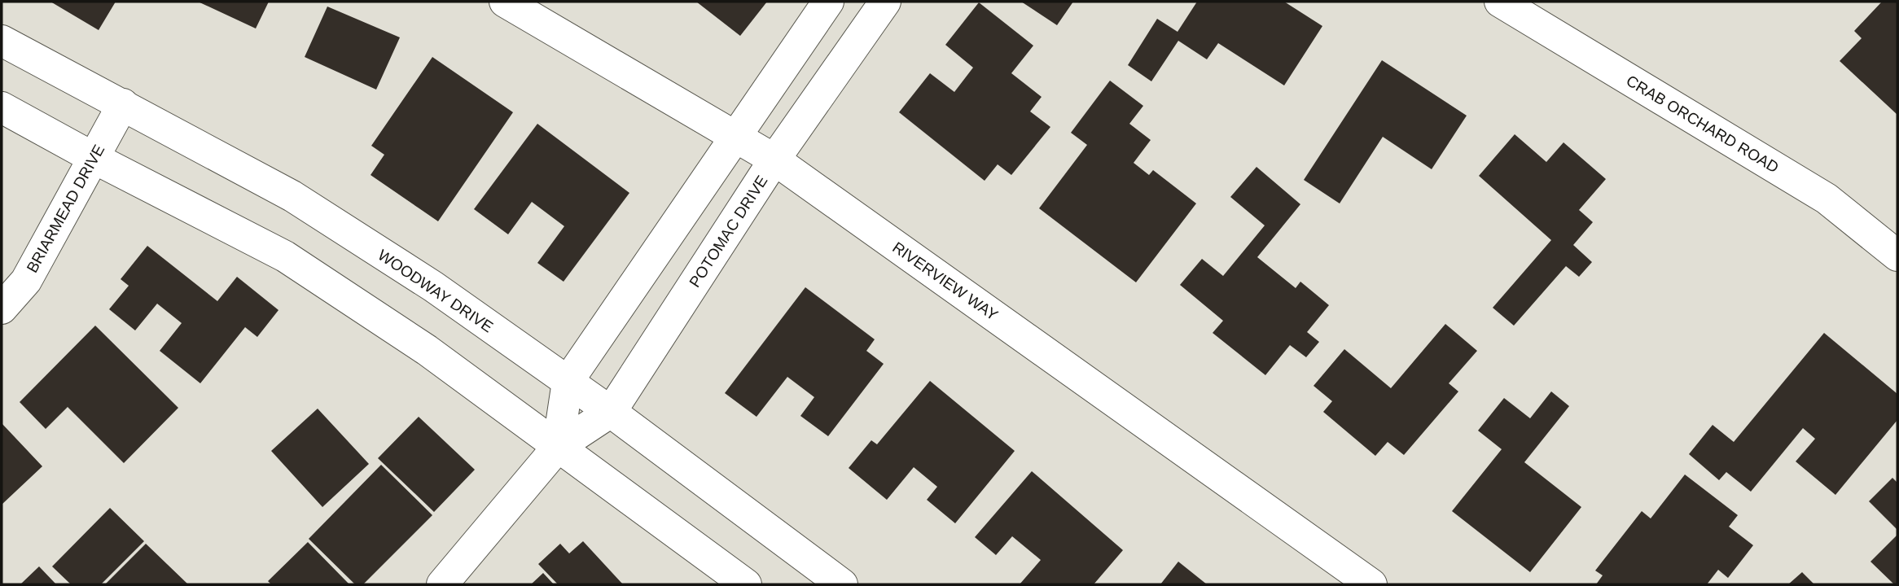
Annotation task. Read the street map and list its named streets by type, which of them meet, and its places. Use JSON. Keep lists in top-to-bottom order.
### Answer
{
  "streets": {
    "street": [
      "CRAB ORCHARD ROAD",
      "BRIARMEAD DRIVE",
      "POTOMAC DRIVE",
      "RIVERVIEW WAY",
      "WOODWAY DRIVE"
    ]
  },
  "crossings": [
    ["BRIARMEAD DRIVE", "WOODWAY DRIVE"],
    ["POTOMAC DRIVE", "RIVERVIEW WAY"],
    ["POTOMAC DRIVE", "WOODWAY DRIVE"]
  ]
}
